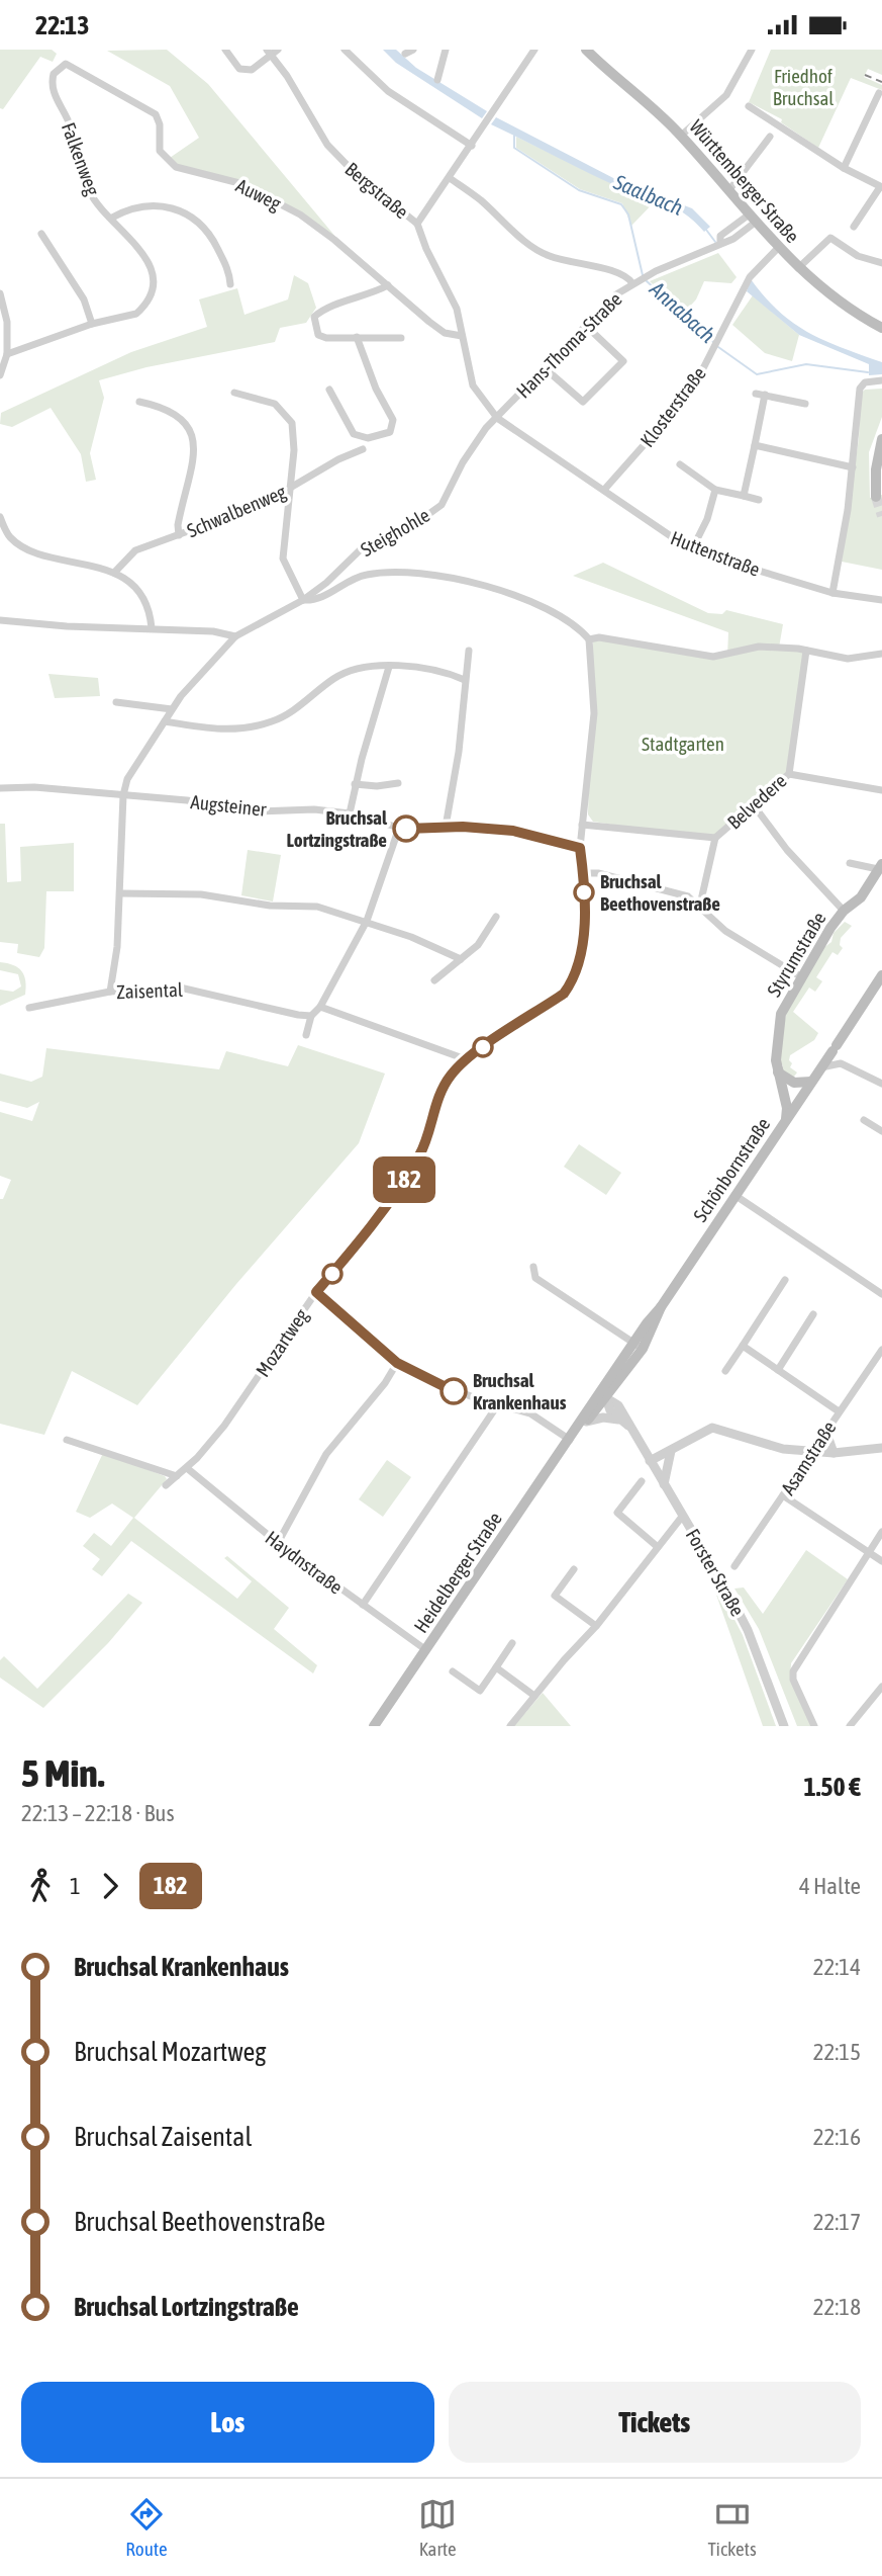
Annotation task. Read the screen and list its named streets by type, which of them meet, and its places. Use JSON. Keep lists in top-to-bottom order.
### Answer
{
  "streets": {
    "main road": [
      "Württemberger Straße",
      "Styrumstraße",
      "Schönbornstraße",
      "Heidelberger Straße"
    ],
    "street": [
      "Falkenweg",
      "Bergstraße",
      "Auweg",
      "Hans-Thoma-Straße",
      "Klosterstraße",
      "Schwalbenweg",
      "Steighohle",
      "Huttenstraße",
      "Belvedere",
      "Augsteiner",
      "Zaisental",
      "Mozartweg",
      "Asamstraße",
      "Haydnstraße",
      "Forster Straße"
    ]
  },
  "crossings": [
    ["Falkenweg", "Auweg"],
    ["Württemberger Straße", "Hans-Thoma-Straße"],
    ["Württemberger Straße", "Klosterstraße"],
    ["Bergstraße", "Auweg"],
    ["Bergstraße", "Hans-Thoma-Straße"],
    ["Bergstraße", "Steighohle"],
    ["Bergstraße", "Huttenstraße"],
    ["Hans-Thoma-Straße", "Steighohle"],
    ["Hans-Thoma-Straße", "Huttenstraße"],
    ["Klosterstraße", "Huttenstraße"],
    ["Steighohle", "Huttenstraße"],
    ["Augsteiner", "Mozartweg"],
    ["Styrumstraße", "Schönbornstraße"],
    ["Schönbornstraße", "Forster Straße"],
    ["Mozartweg", "Haydnstraße"],
    ["Haydnstraße", "Heidelberger Straße"]
  ],
  "water": ["Saalbach", "Annabach"],
  "parks": ["Friedhof Bruchsal", "Stadtgarten"],
  "places": ["Bruchsal Lortzingstraße", "Bruchsal Beethovenstraße", "Bruchsal Krankenhaus"],
  "lines": ["bus line 182"],
  "page": {
    "status": "22:13",
    "on_map": "182",
    "heading": ["5 Min.", "22:13 – 22:18 · Bus", "1.50 €"],
    "legs": ["1", "182", "4 Halte"],
    "list": [
      {
        "name": "Bruchsal Krankenhaus",
        "value": "22:14"
      },
      {
        "name": "Bruchsal Mozartweg",
        "value": "22:15"
      },
      {
        "name": "Bruchsal Zaisental",
        "value": "22:16"
      },
      {
        "name": "Bruchsal Beethovenstraße",
        "value": "22:17"
      },
      {
        "name": "Bruchsal Lortzingstraße",
        "value": "22:18"
      }
    ],
    "buttons": ["Los", "Tickets"],
    "tabs": ["Route", "Karte", "Tickets"]
  }
}
